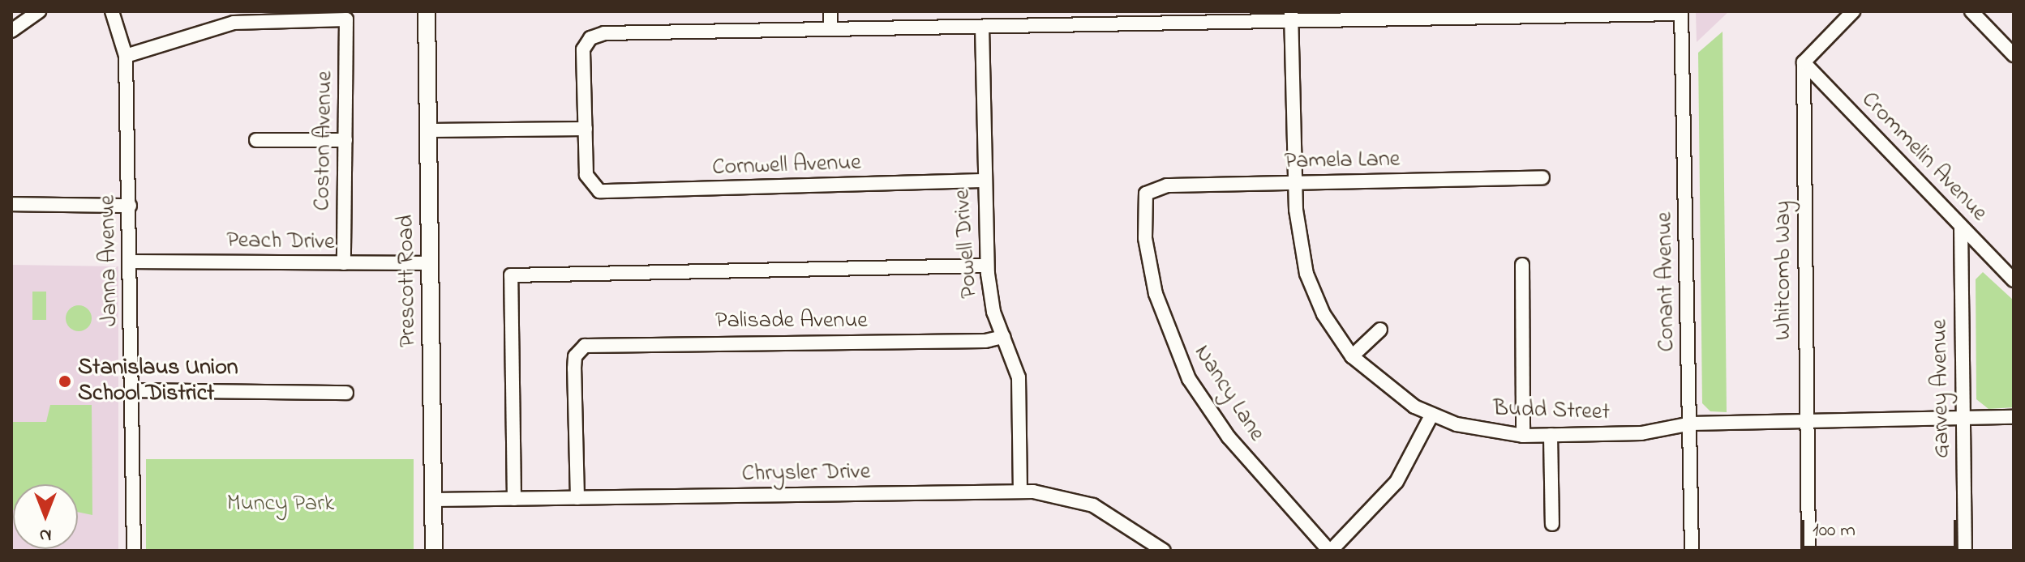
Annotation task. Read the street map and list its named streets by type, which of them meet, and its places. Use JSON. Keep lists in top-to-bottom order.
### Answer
{
  "streets": {
    "main road": ["Prescott Road"],
    "street": [
      "Coston Avenue",
      "Crommelin Avenue",
      "Pamela Lane",
      "Cornwell Avenue",
      "Peach Drive",
      "Powell Drive",
      "Janna Avenue",
      "Whitcomb Way",
      "Conant Avenue",
      "Palisade Avenue",
      "Garvey Avenue",
      "Nancy Lane",
      "Budd Street",
      "Chrysler Drive"
    ]
  },
  "crossings": [
    ["Coston Avenue", "Peach Drive"],
    ["Coston Avenue", "Janna Avenue"],
    ["Crommelin Avenue", "Whitcomb Way"],
    ["Crommelin Avenue", "Garvey Avenue"],
    ["Pamela Lane", "Nancy Lane"],
    ["Pamela Lane", "Budd Street"],
    ["Cornwell Avenue", "Powell Drive"],
    ["Peach Drive", "Janna Avenue"],
    ["Peach Drive", "Prescott Road"],
    ["Powell Drive", "Palisade Avenue"],
    ["Powell Drive", "Chrysler Drive"],
    ["Whitcomb Way", "Budd Street"],
    ["Prescott Road", "Chrysler Drive"],
    ["Conant Avenue", "Budd Street"],
    ["Palisade Avenue", "Chrysler Drive"],
    ["Garvey Avenue", "Budd Street"]
  ],
  "parks": ["Muncy Park"],
  "places": ["Stanislaus Union School District"],
  "scale_bar": "100 m",
  "north": "bottom"
}
